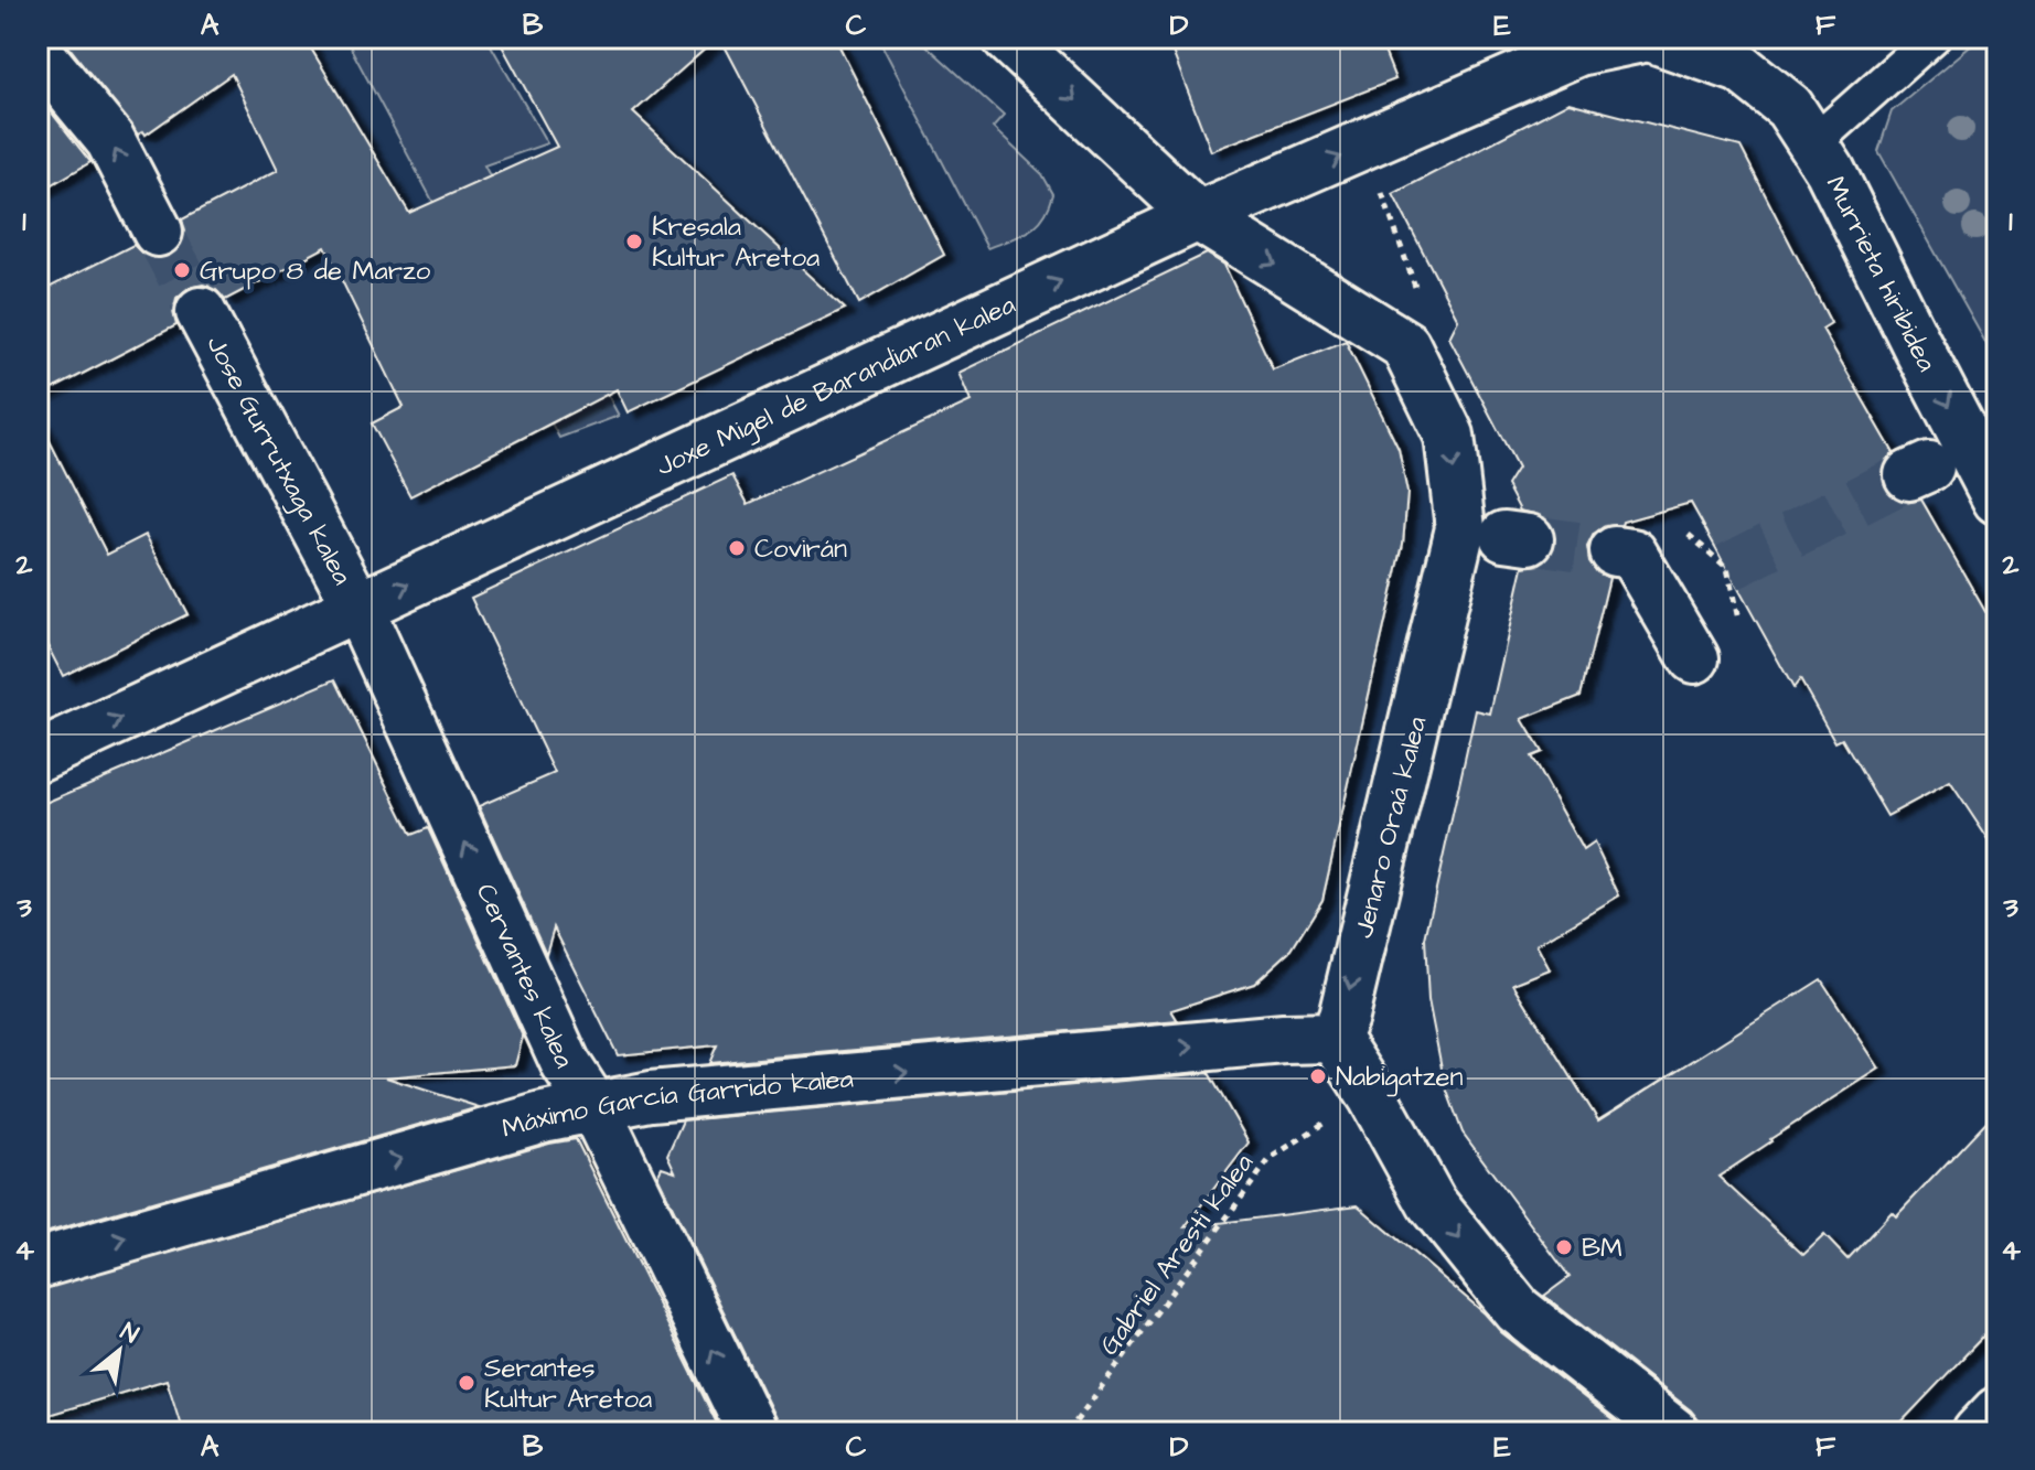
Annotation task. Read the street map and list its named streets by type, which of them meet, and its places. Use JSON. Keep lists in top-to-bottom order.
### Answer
{
  "streets": {
    "street": [
      "Murrieta hiribidea",
      "Joxe Migel de Barandiaran kalea",
      "Jose Gurrutxaga kalea",
      "Jenaro Oraá kalea",
      "Cervantes kalea",
      "Máximo García Garrido kalea"
    ],
    "path": ["Gabriel Aresti kalea"]
  },
  "crossings": [
    ["Joxe Migel de Barandiaran kalea", "Jose Gurrutxaga kalea"],
    ["Joxe Migel de Barandiaran kalea", "Jenaro Oraá kalea"],
    ["Joxe Migel de Barandiaran kalea", "Cervantes kalea"],
    ["Jose Gurrutxaga kalea", "Cervantes kalea"],
    ["Jenaro Oraá kalea", "Máximo García Garrido kalea"],
    ["Cervantes kalea", "Máximo García Garrido kalea"]
  ],
  "one_way": [
    "Joxe Migel de Barandiaran kalea",
    "Jenaro Oraá kalea",
    "Cervantes kalea",
    "Máximo García Garrido kalea"
  ],
  "places": [
    "Kresala Kultur Aretoa",
    "Grupo 8 de Marzo",
    "Covirán",
    "Nabigatzen",
    "BM",
    "Serantes Kultur Aretoa"
  ],
  "north": "top right",
  "grid": {
    "columns": [
      "A",
      "B",
      "C",
      "D",
      "E",
      "F"
    ],
    "rows": [
      "1",
      "2",
      "3",
      "4"
    ]
  }
}
